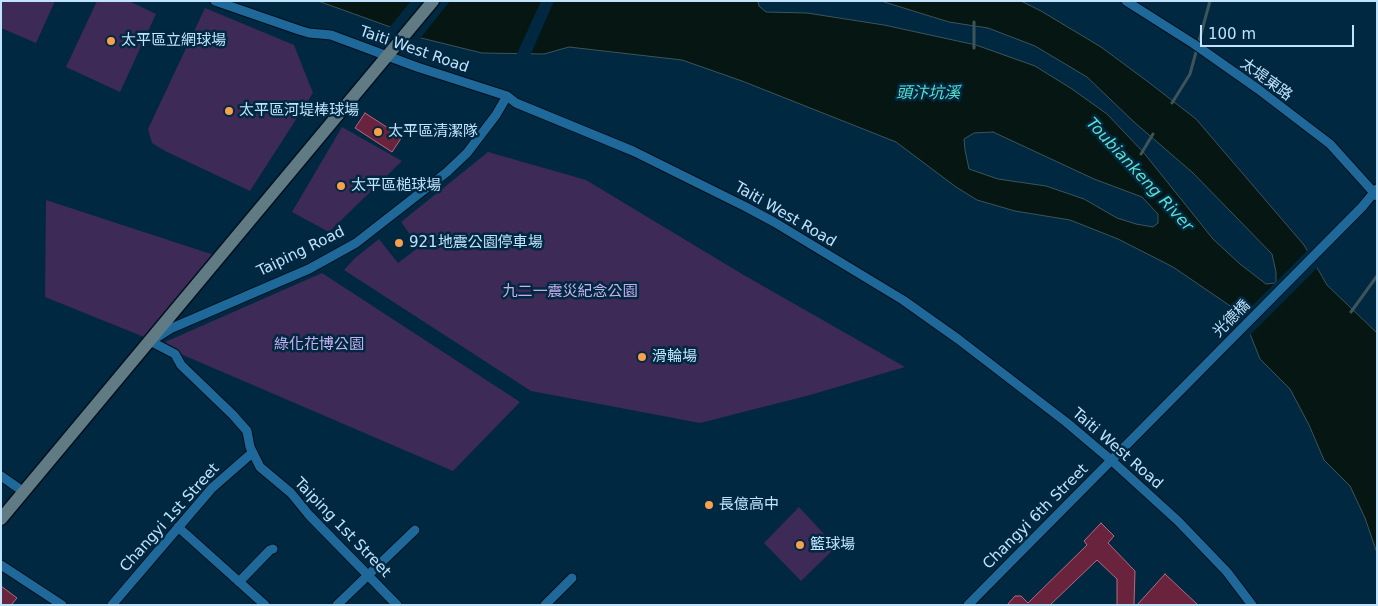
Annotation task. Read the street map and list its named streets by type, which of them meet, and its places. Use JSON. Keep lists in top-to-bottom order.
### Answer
{
  "streets": {
    "street": [
      "Taiti West Road",
      "太堤東路",
      "Taiping Road",
      "光德橋",
      "Changyi 6th Street",
      "Changyi 1st Street",
      "Taiping 1st Street"
    ]
  },
  "crossings": [
    ["Taiti West Road", "Taiping Road"],
    ["Taiti West Road", "Changyi 6th Street"],
    ["太堤東路", "光德橋"],
    ["Taiping Road", "Taiping 1st Street"],
    ["光德橋", "Changyi 6th Street"],
    ["Changyi 1st Street", "Taiping 1st Street"]
  ],
  "water": ["頭汴坑溪", "Toubiankeng River"],
  "parks": ["九二一震災紀念公園", "綠化花博公園"],
  "places": [
    "太平區立網球場",
    "太平區河堤棒球場",
    "太平區清潔隊",
    "太平區槌球場",
    "921地震公園停車場",
    "滑輪場",
    "長億高中",
    "籃球場"
  ],
  "scale_bar": "100 m"
}
